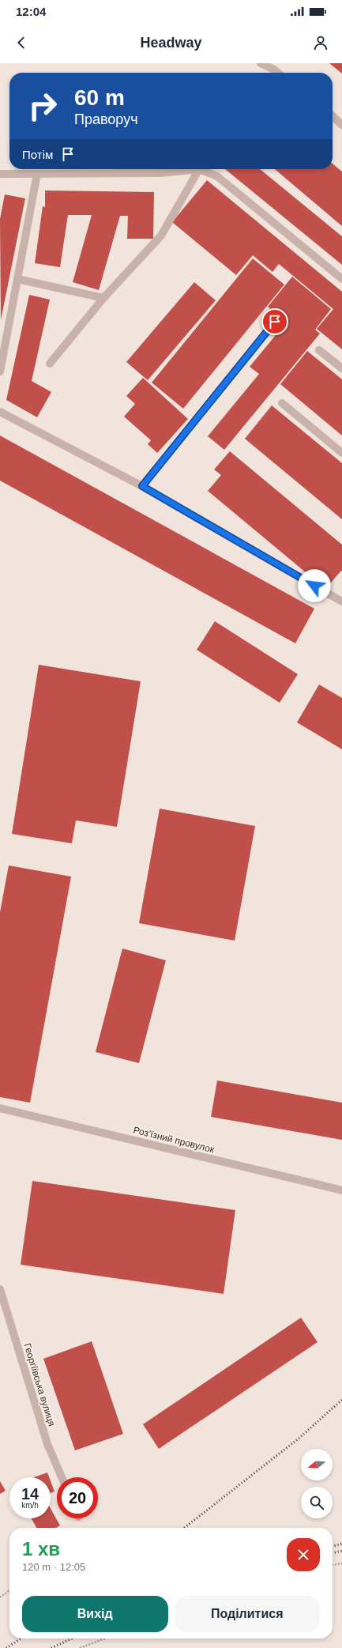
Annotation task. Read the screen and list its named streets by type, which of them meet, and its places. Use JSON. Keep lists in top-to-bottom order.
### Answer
{
  "streets": {
    "street": ["Роз’їзний провулок", "Георгіївська вулиця"]
  },
  "north": "left",
  "page": {
    "status": "12:04",
    "header": "Headway",
    "turn": ["60 m", "Праворуч"],
    "then": "Потім",
    "speed": "14 km/h",
    "limit": "20",
    "heading": ["1 хв", "120 m · 12:05"],
    "buttons": ["Вихід", "Поділитися"]
  }
}
